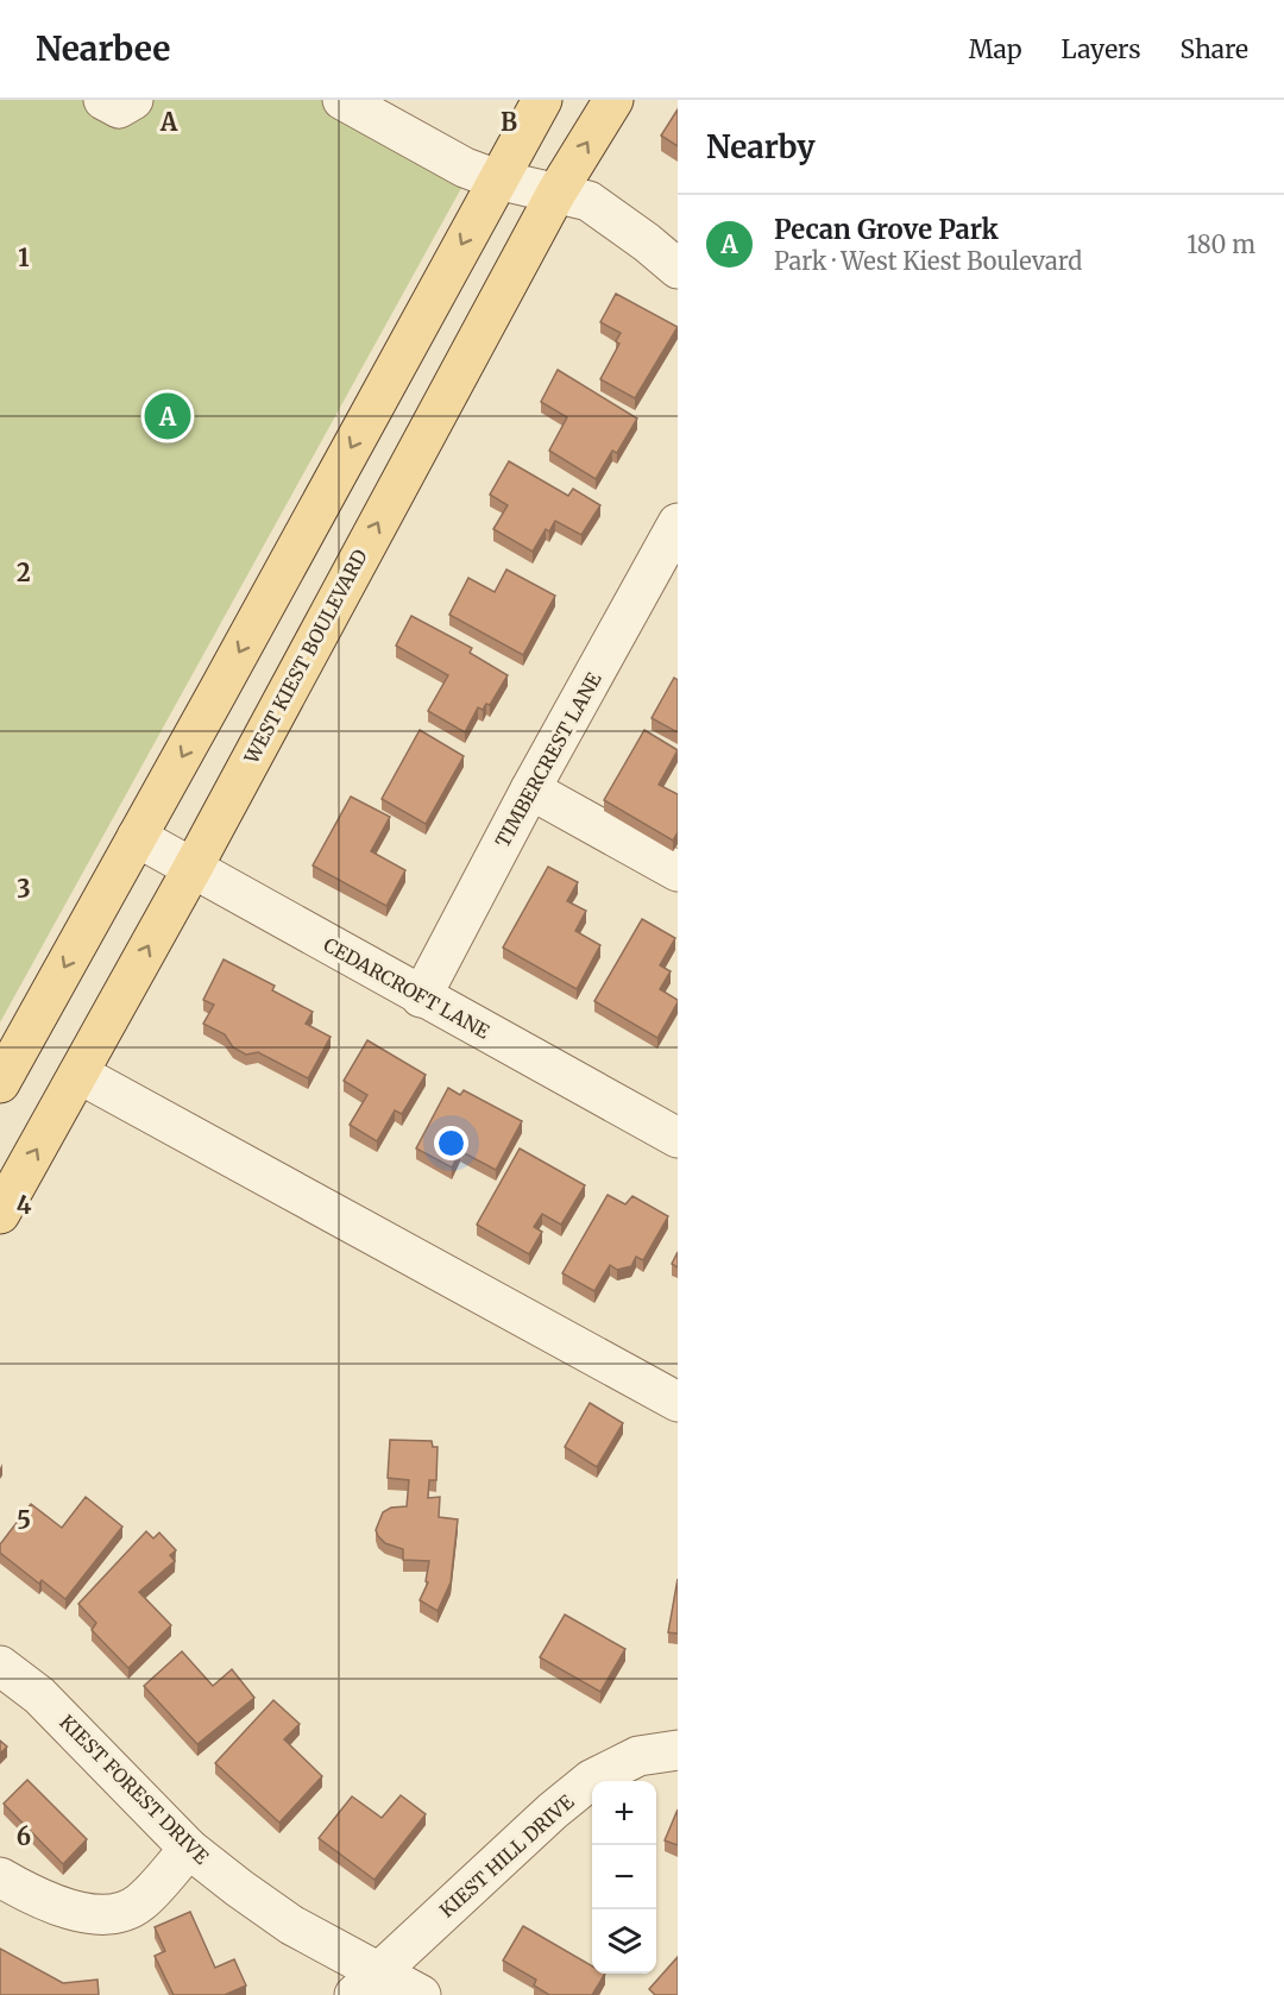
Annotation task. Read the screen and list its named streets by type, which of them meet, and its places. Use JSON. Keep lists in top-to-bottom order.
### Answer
{
  "streets": {
    "main road": ["WEST KIEST BOULEVARD"],
    "street": [
      "TIMBERCREST LANE",
      "CEDARCROFT LANE",
      "KIEST FOREST DRIVE",
      "KIEST HILL DRIVE"
    ]
  },
  "crossings": [
    ["WEST KIEST BOULEVARD", "CEDARCROFT LANE"],
    ["TIMBERCREST LANE", "CEDARCROFT LANE"],
    ["KIEST FOREST DRIVE", "KIEST HILL DRIVE"]
  ],
  "page": {
    "header": "Nearbee",
    "nav": ["Map", "Layers", "Share"],
    "heading": "Nearby",
    "list": [
      {
        "mark": "A",
        "name": "Pecan Grove Park",
        "note": "Park · West Kiest Boulevard",
        "value": "180 m"
      }
    ],
    "pins": "A",
    "map_buttons": ["+", "−"]
  },
  "grid": {
    "columns": ["A", "B"],
    "rows": [
      "1",
      "2",
      "3",
      "4",
      "5",
      "6"
    ]
  }
}
